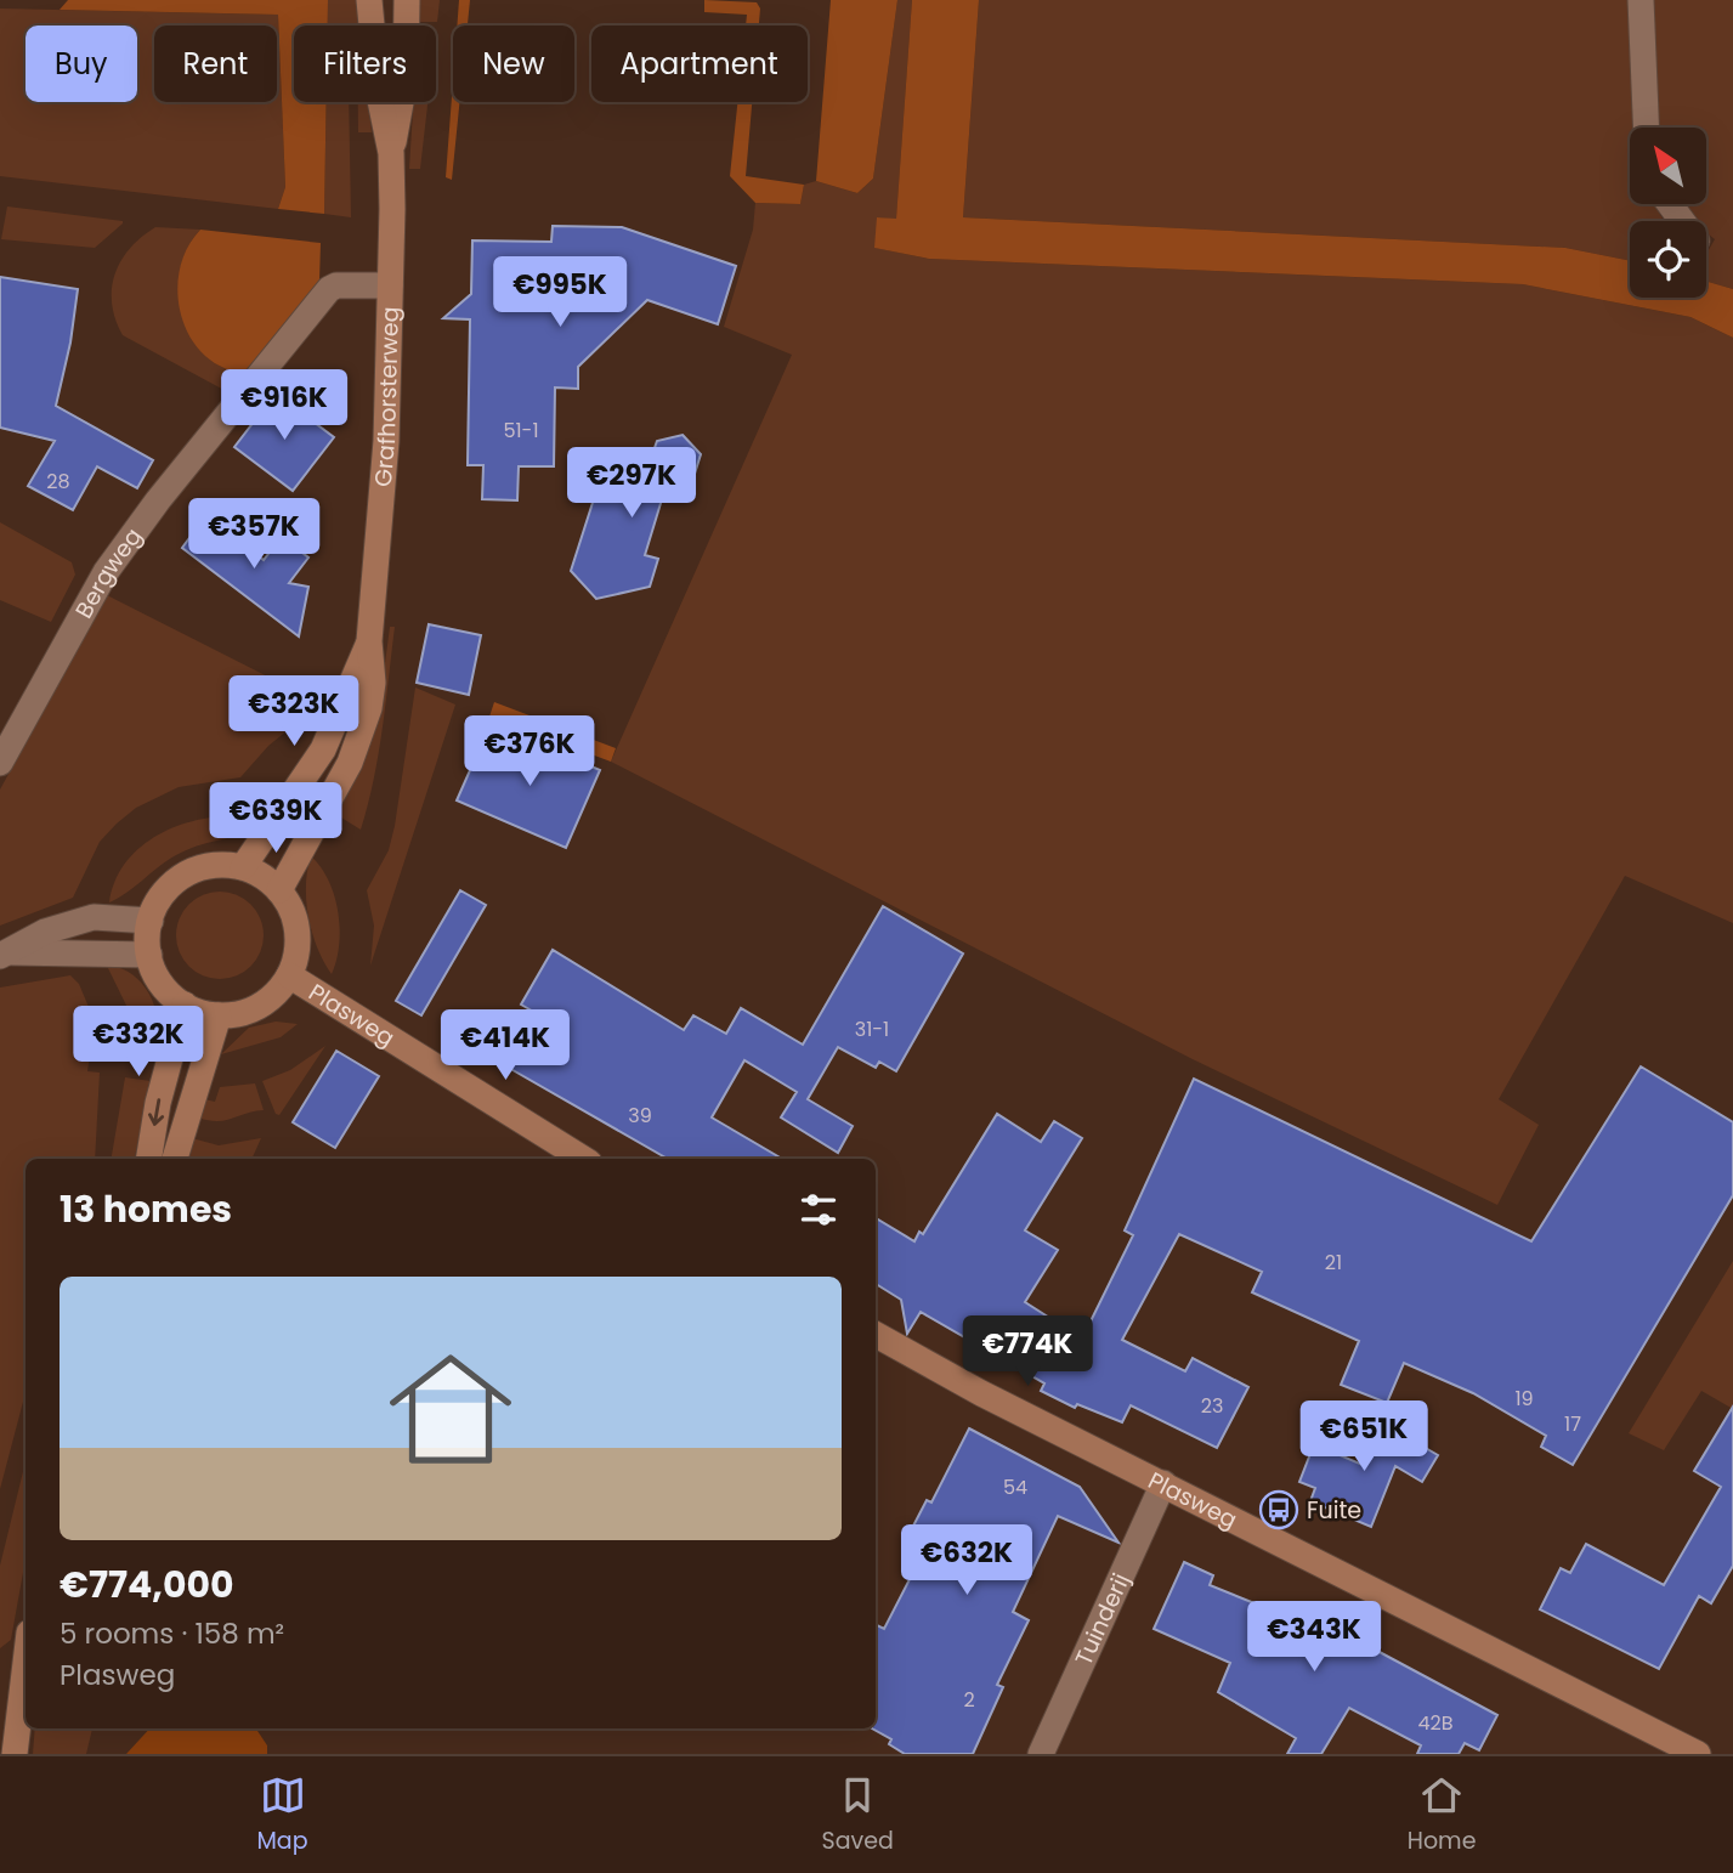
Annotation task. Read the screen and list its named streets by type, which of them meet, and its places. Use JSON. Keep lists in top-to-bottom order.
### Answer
{
  "streets": {
    "main road": ["Grafhorsterweg", "Plasweg"],
    "street": ["Bergweg", "Tuinderij"]
  },
  "crossings": [
    ["Grafhorsterweg", "Bergweg"],
    ["Grafhorsterweg", "Plasweg"],
    ["Plasweg", "Tuinderij"]
  ],
  "places": {
    "bus stop": ["Fuite"]
  },
  "house_numbers": [
    "51-1",
    "28",
    "31-1",
    "39",
    "21",
    "19",
    "23",
    "17",
    "54",
    "2",
    "42B"
  ],
  "north": "top left",
  "page": {
    "chip": [
      "Buy",
      "Rent",
      "Filters",
      "New",
      "Apartment"
    ],
    "price": [
      "€995K",
      "€916K",
      "€297K",
      "€357K",
      "€323K",
      "€376K",
      "€639K",
      "€332K",
      "€414K",
      "€774K",
      "€651K",
      "€632K",
      "€343K"
    ],
    "heading": "13 homes",
    "list": [
      {
        "name": "€774,000",
        "note": "5 rooms · 158 m² · Plasweg"
      }
    ],
    "tabs": ["Map", "Saved", "Home"]
  }
}
